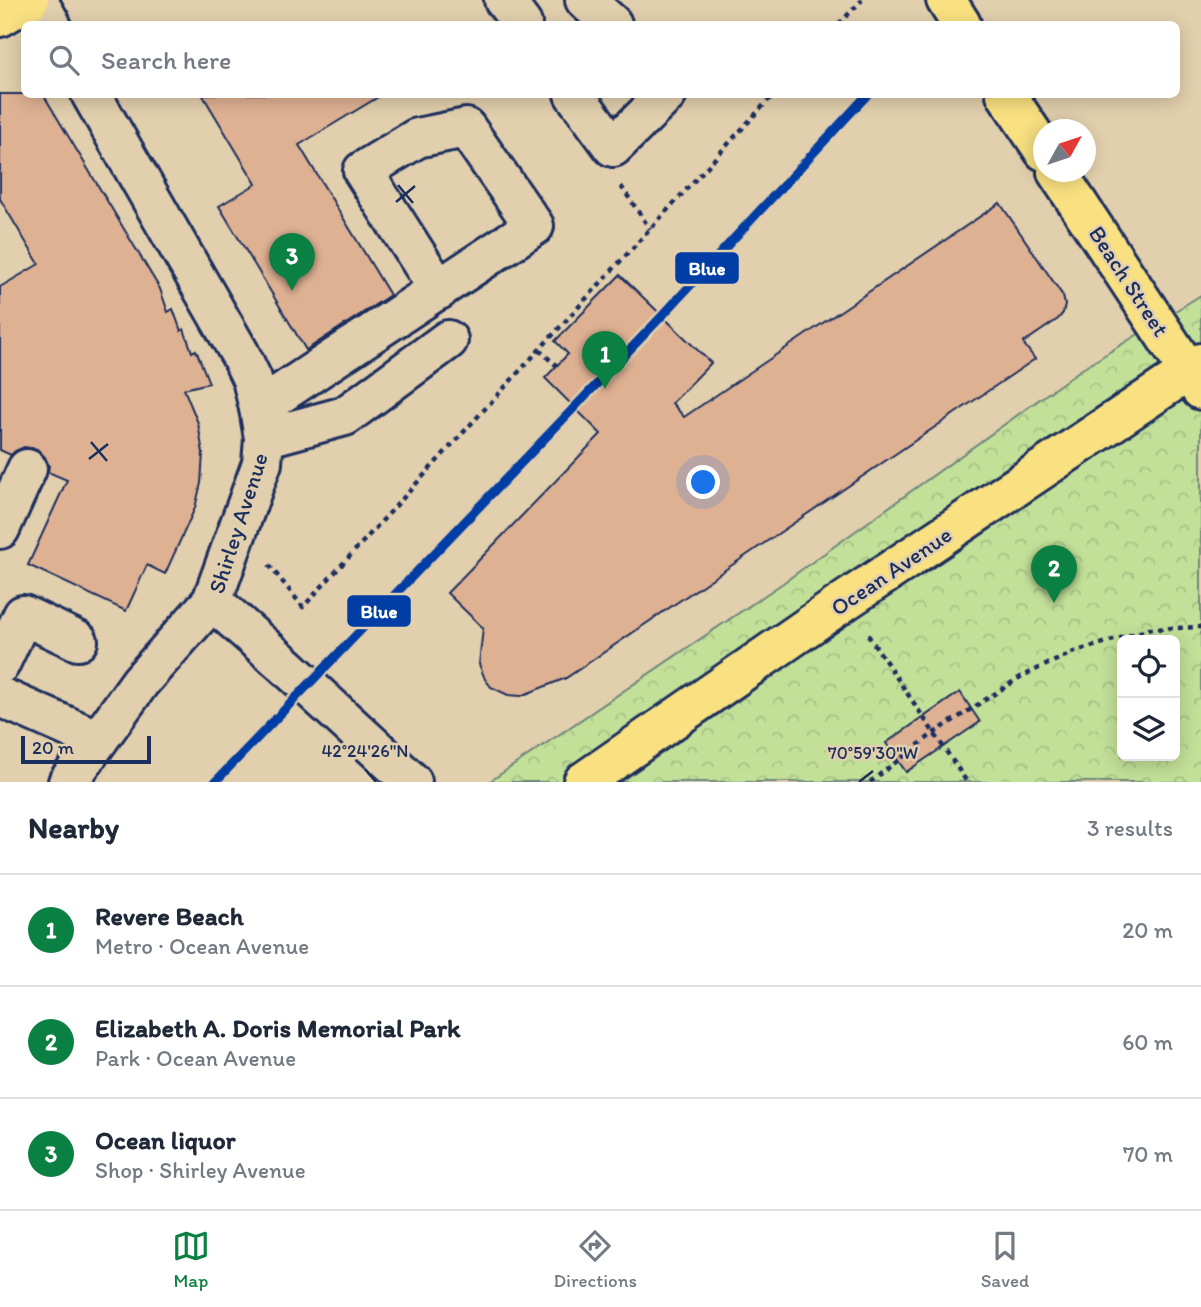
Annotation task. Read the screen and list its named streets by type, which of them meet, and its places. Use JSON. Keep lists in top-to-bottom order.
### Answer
{
  "streets": {
    "main road": ["Beach Street", "Ocean Avenue"],
    "street": ["Shirley Avenue"]
  },
  "crossings": [
    ["Beach Street", "Ocean Avenue"]
  ],
  "lines": ["transit line Blue"],
  "scale_bar": "20 m",
  "north": "top right",
  "page": {
    "search": "Search here",
    "pins": ["3", "1", "2"],
    "scale": "20 m",
    "heading": ["Nearby", "3 results"],
    "list": [
      {
        "mark": "1",
        "name": "Revere Beach",
        "note": "Metro · Ocean Avenue",
        "value": "20 m"
      },
      {
        "mark": "2",
        "name": "Elizabeth A. Doris Memorial Park",
        "note": "Park · Ocean Avenue",
        "value": "60 m"
      },
      {
        "mark": "3",
        "name": "Ocean liquor",
        "note": "Shop · Shirley Avenue",
        "value": "70 m"
      }
    ],
    "nav": ["Map", "Directions", "Saved"]
  },
  "coordinates": ["42°24'26\"N", "70°59'30\"W"]
}
